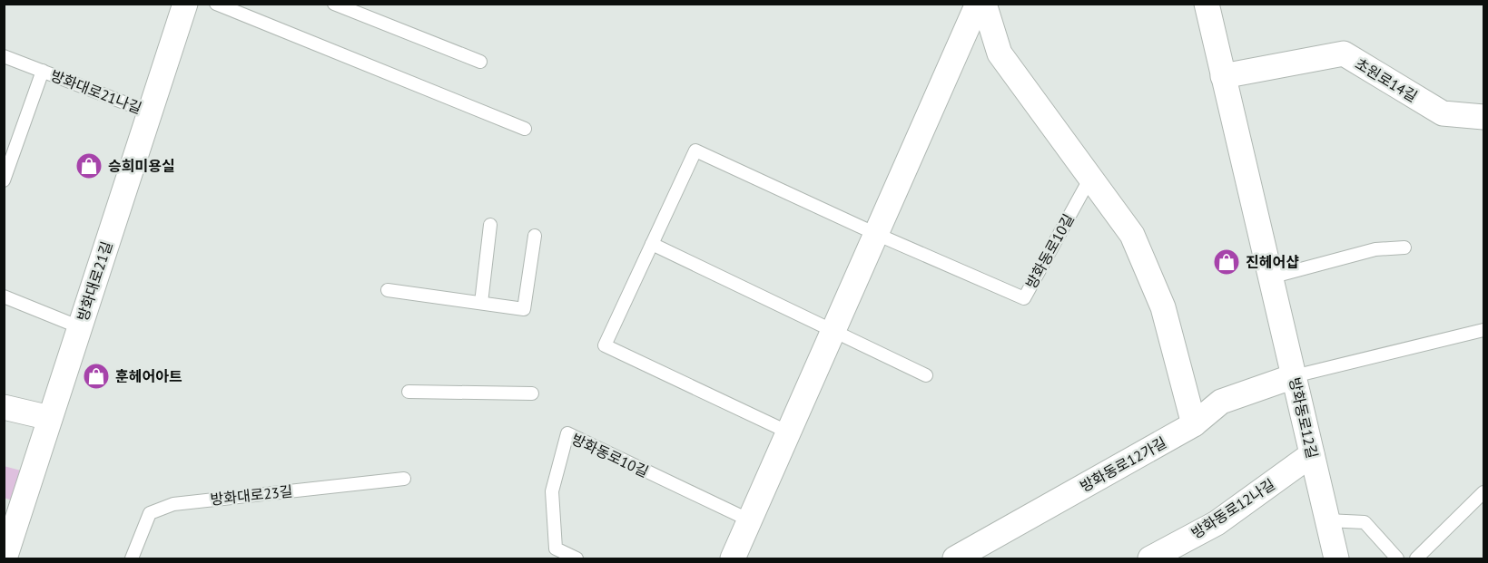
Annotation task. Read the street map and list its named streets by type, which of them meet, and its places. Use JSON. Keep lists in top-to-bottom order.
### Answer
{
  "streets": {
    "street": [
      "초원로14길",
      "방화대로21길",
      "방화동로12길",
      "방화동로12가길",
      "방화동로12나길"
    ],
    "lane": ["방화대로21나길", "방화동로10길", "방화대로23길"]
  },
  "crossings": [
    ["초원로14길", "방화동로12길"],
    ["방화대로21나길", "방화대로21길"],
    ["방화동로12길", "방화동로12가길"],
    ["방화동로12길", "방화동로12나길"]
  ],
  "places": {
    "shop": ["승희미용실", "진헤어샵", "훈헤어아트"]
  }
}
